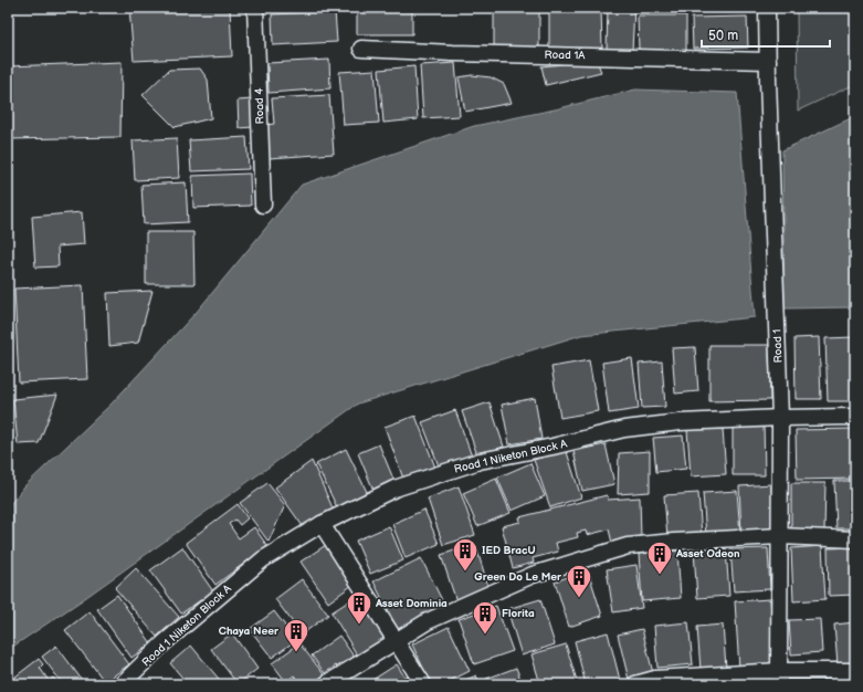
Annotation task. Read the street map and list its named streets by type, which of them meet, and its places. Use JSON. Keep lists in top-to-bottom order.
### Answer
{
  "streets": {
    "street": [
      "Road 1A",
      "Road 4",
      "Road 1",
      "Road 1 Niketon Block A"
    ]
  },
  "crossings": [
    ["Road 1A", "Road 1"],
    ["Road 1", "Road 1 Niketon Block A"]
  ],
  "places": {
    "building": [
      "IED BracU",
      "Asset Odeon",
      "Green Do Le Mer",
      "Asset Dominia",
      "Florita",
      "Chaya Neer"
    ]
  },
  "scale_bar": "50 m"
}
